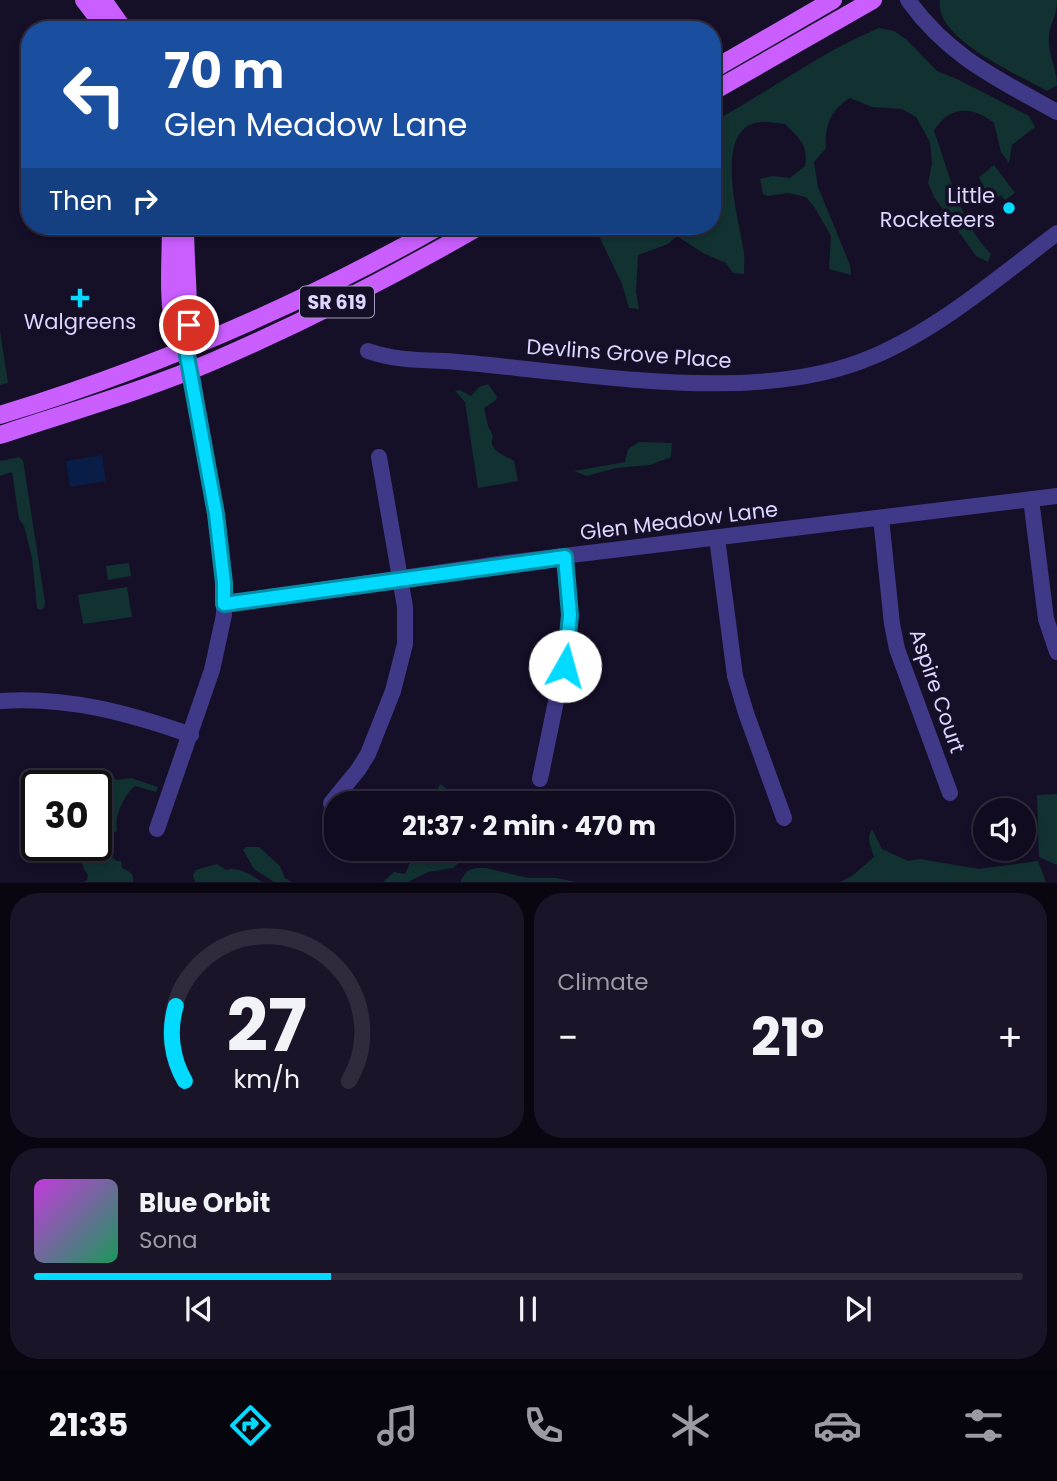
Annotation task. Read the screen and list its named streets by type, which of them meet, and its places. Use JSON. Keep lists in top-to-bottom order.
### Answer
{
  "streets": {
    "main road": ["SR 619"],
    "street": ["Devlins Grove Place", "Glen Meadow Lane", "Aspire Court"]
  },
  "crossings": [
    ["Glen Meadow Lane", "Aspire Court"]
  ],
  "places": {
    "other": ["Little Rocketeers"],
    "health": ["Walgreens"]
  },
  "page": {
    "turn": ["70 m", "Glen Meadow Lane"],
    "then": "Then",
    "limit": "30",
    "trip": "21:37 · 2 min · 470 m",
    "tile": "Climate",
    "heat": ["−", "21°", "+"],
    "song": ["Blue Orbit", "Sona"],
    "tabs": "21:35",
    "gauge": ["27", "km/h"]
  }
}
